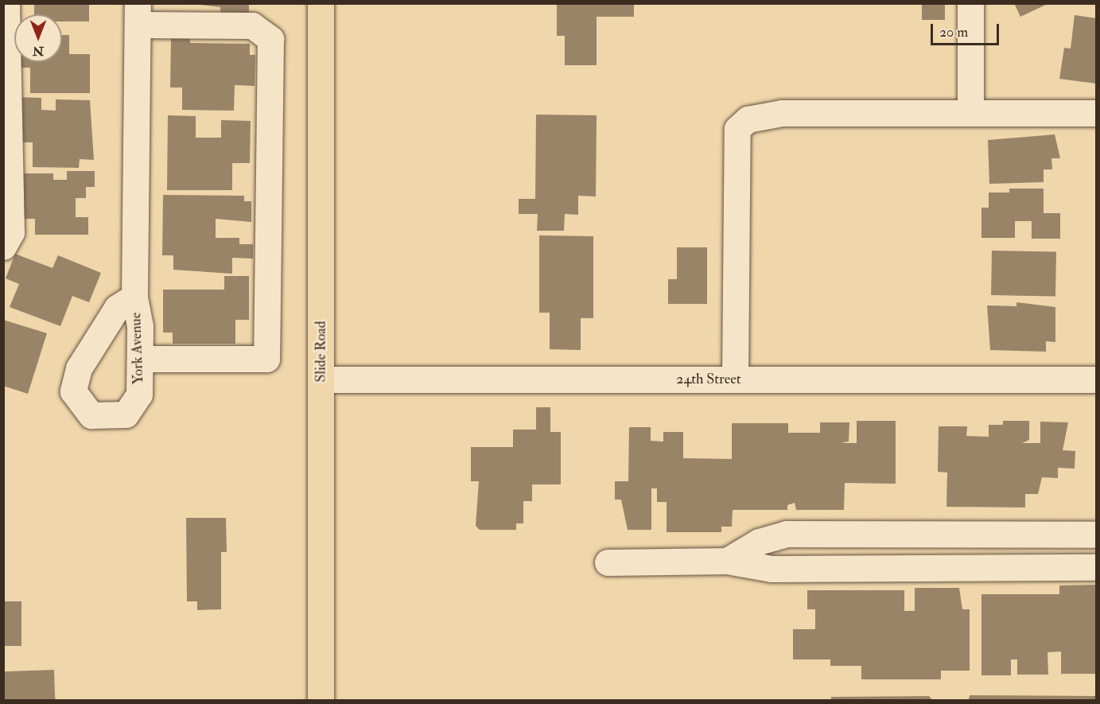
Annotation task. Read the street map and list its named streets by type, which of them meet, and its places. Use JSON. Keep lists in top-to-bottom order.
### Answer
{
  "streets": {
    "main road": ["Slide Road"],
    "street": ["York Avenue", "24th Street"]
  },
  "crossings": [
    ["Slide Road", "24th Street"]
  ],
  "scale_bar": "20 m",
  "north": "bottom"
}
